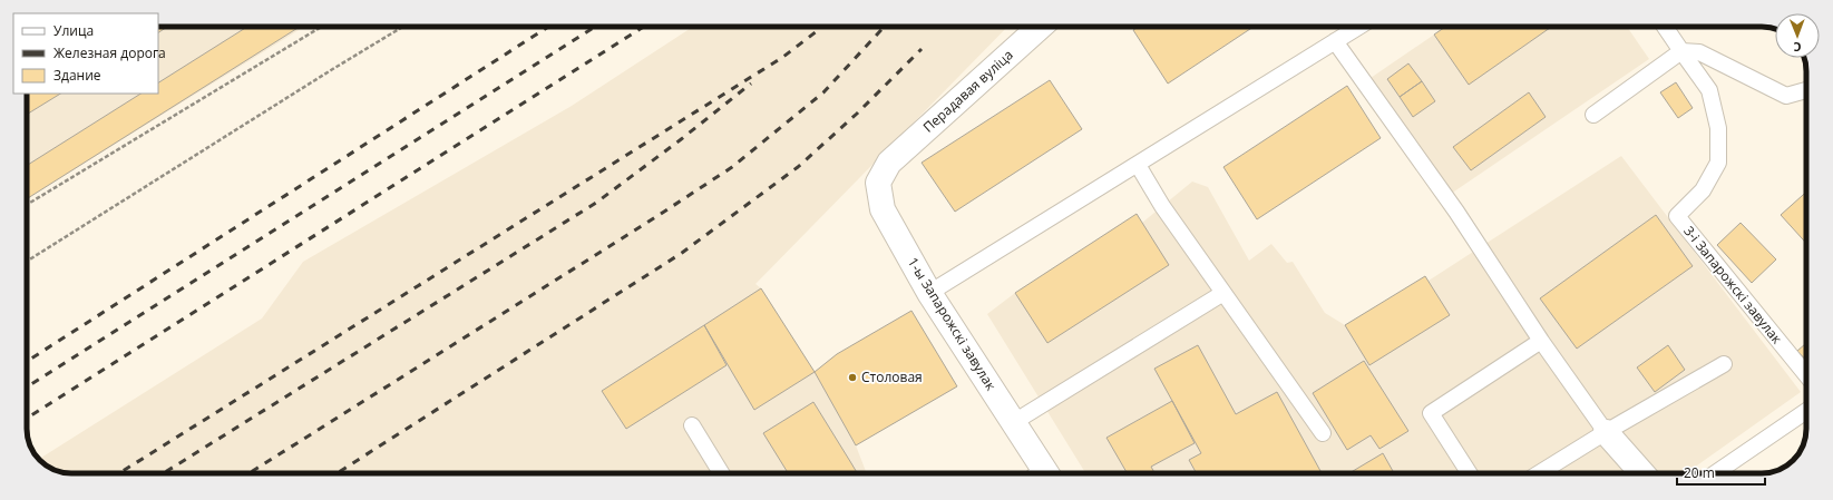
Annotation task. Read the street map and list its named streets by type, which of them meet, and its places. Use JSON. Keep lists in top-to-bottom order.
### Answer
{
  "streets": {
    "street": ["Перадавая вуліца", "1-ы Запарожскі завулак"],
    "lane": ["3-і Запарожскі завулак"]
  },
  "crossings": [
    ["Перадавая вуліца", "1-ы Запарожскі завулак"]
  ],
  "places": ["Столовая"],
  "legend": ["Улица", "Железная дорога", "Здание"],
  "scale_bar": "20 m",
  "north": "bottom"
}
